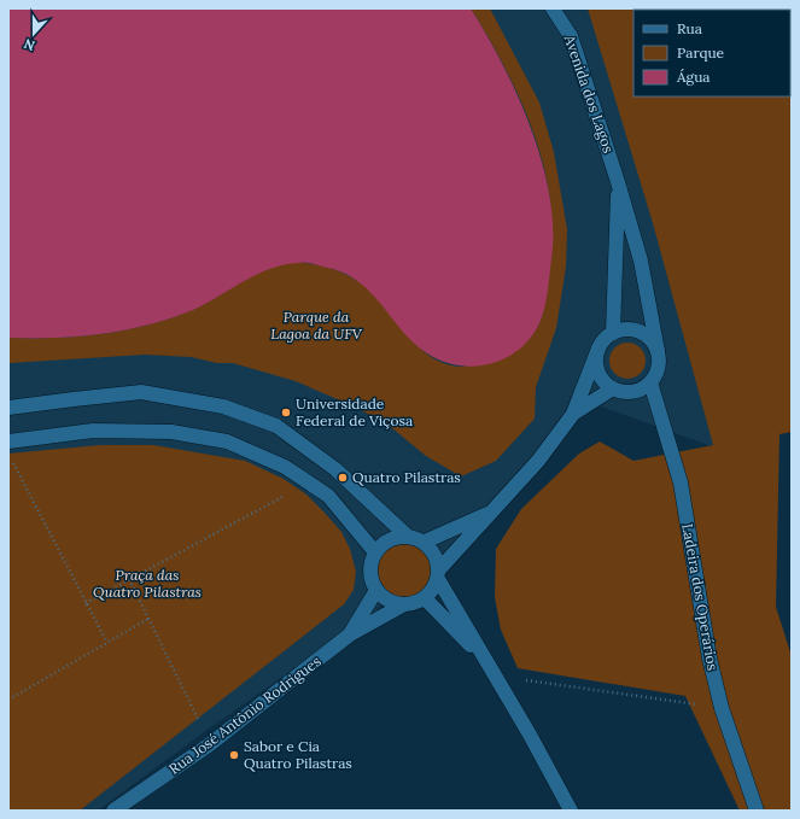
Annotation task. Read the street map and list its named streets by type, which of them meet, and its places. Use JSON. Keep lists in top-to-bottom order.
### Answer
{
  "streets": {
    "main road": ["Avenida dos Lagos", "Ladeira dos Operários", "Rua José Antônio Rodrigues"]
  },
  "crossings": [
    ["Avenida dos Lagos", "Ladeira dos Operários"]
  ],
  "parks": ["Parque da Lagoa da UFV", "Praça das Quatro Pilastras"],
  "places": ["Universidade Federal de Viçosa", "Quatro Pilastras", "Sabor e Cia Quatro Pilastras"],
  "legend": ["Rua", "Parque", "Água"],
  "north": "bottom"
}
